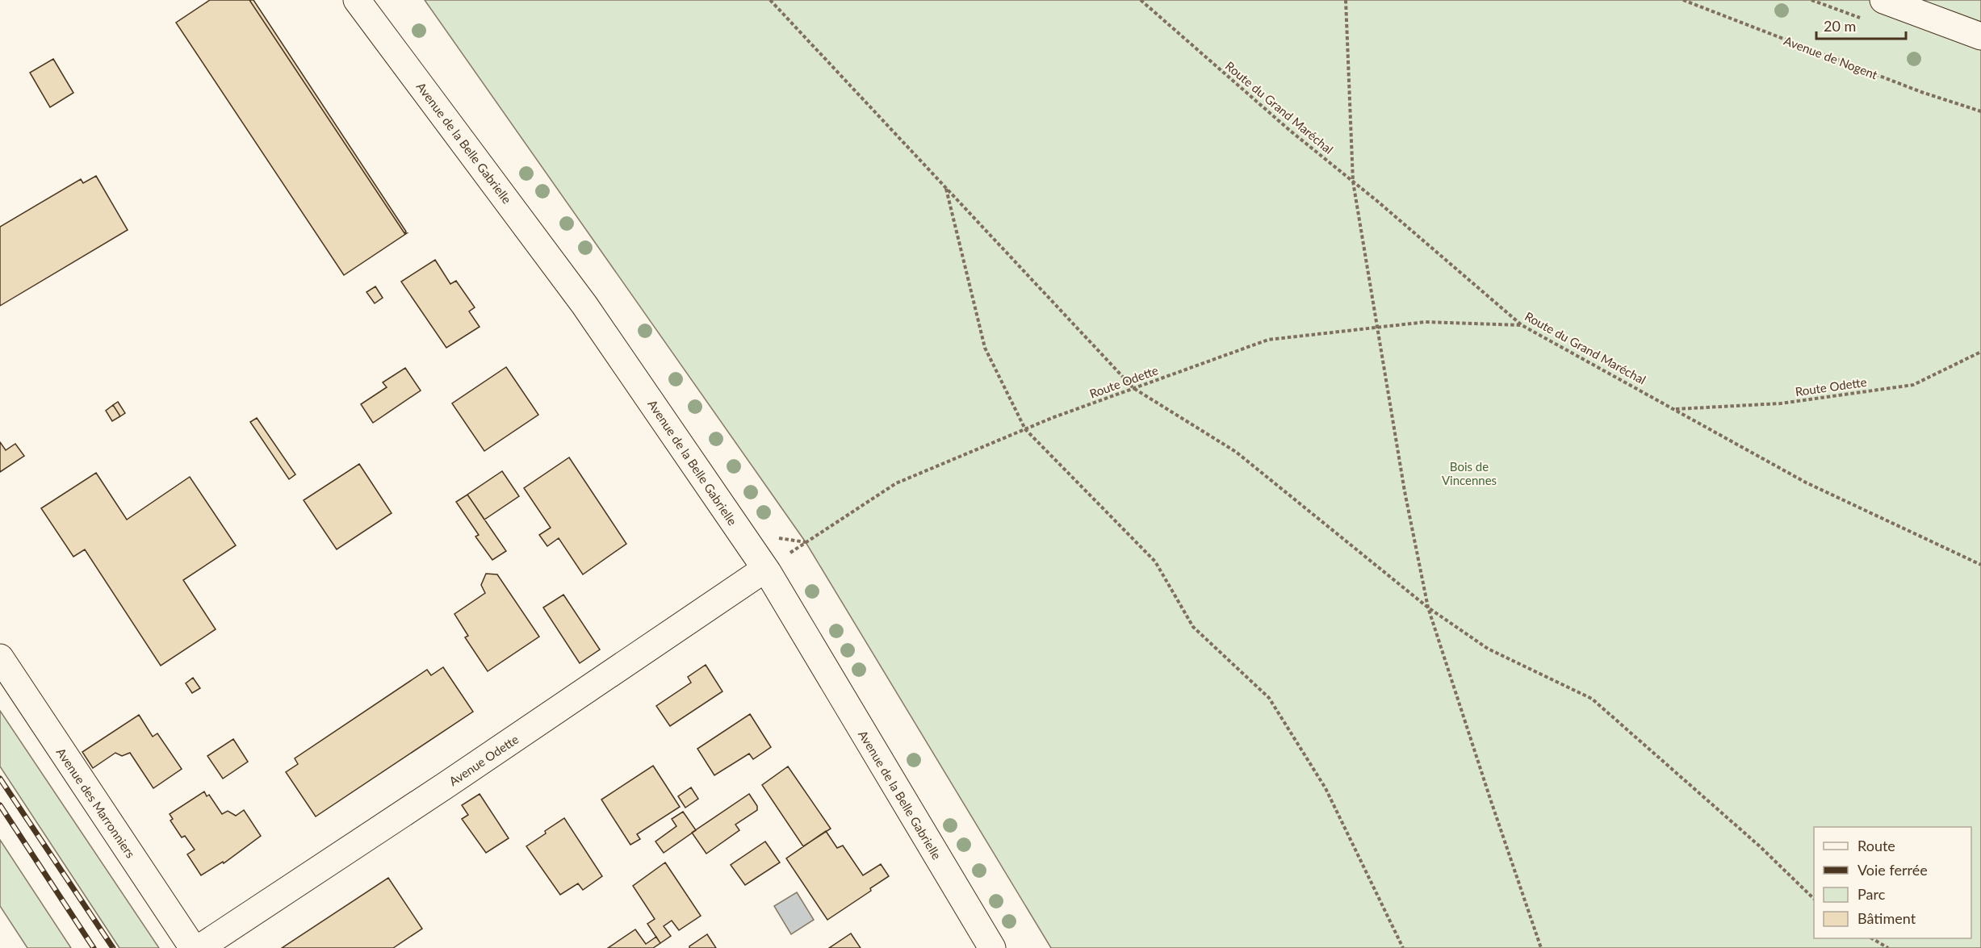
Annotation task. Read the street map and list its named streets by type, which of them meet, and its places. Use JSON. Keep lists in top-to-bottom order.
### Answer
{
  "streets": {
    "street": ["Avenue de la Belle Gabrielle", "Avenue Odette", "Avenue des Marronniers"],
    "path": ["Avenue de Nogent", "Route du Grand Maréchal", "Route Odette"]
  },
  "crossings": [
    ["Route du Grand Maréchal", "Route Odette"],
    ["Avenue de la Belle Gabrielle", "Route Odette"],
    ["Avenue de la Belle Gabrielle", "Avenue Odette"],
    ["Route Odette", "Avenue Odette"]
  ],
  "parks": ["Bois de Vincennes"],
  "legend": [
    "Route",
    "Voie ferrée",
    "Parc",
    "Bâtiment"
  ],
  "scale_bar": "20 m"
}
